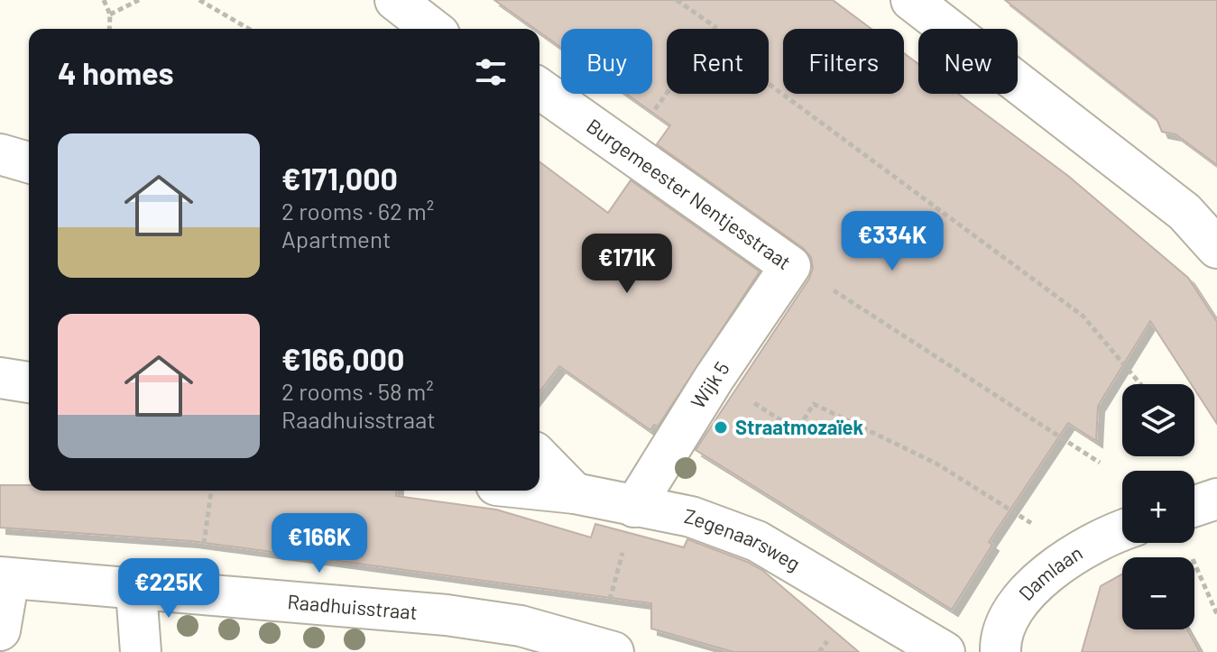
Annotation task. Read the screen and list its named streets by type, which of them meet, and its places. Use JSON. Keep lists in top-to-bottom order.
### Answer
{
  "streets": {
    "street": [
      "Burgemeester Nentjesstraat",
      "Wijk 5",
      "Zegenaarsweg",
      "Damlaan",
      "Raadhuisstraat"
    ]
  },
  "crossings": [
    ["Burgemeester Nentjesstraat", "Wijk 5"],
    ["Wijk 5", "Zegenaarsweg"]
  ],
  "places": ["Straatmozaïek"],
  "page": {
    "chip": [
      "Buy",
      "Rent",
      "Filters",
      "New"
    ],
    "heading": "4 homes",
    "list": [
      {
        "name": "€171,000",
        "note": "2 rooms · 62 m² · Apartment"
      },
      {
        "name": "€166,000",
        "note": "2 rooms · 58 m² · Raadhuisstraat"
      }
    ],
    "price": [
      "€334K",
      "€171K",
      "€166K",
      "€225K"
    ],
    "map_buttons": ["+", "−"]
  }
}
